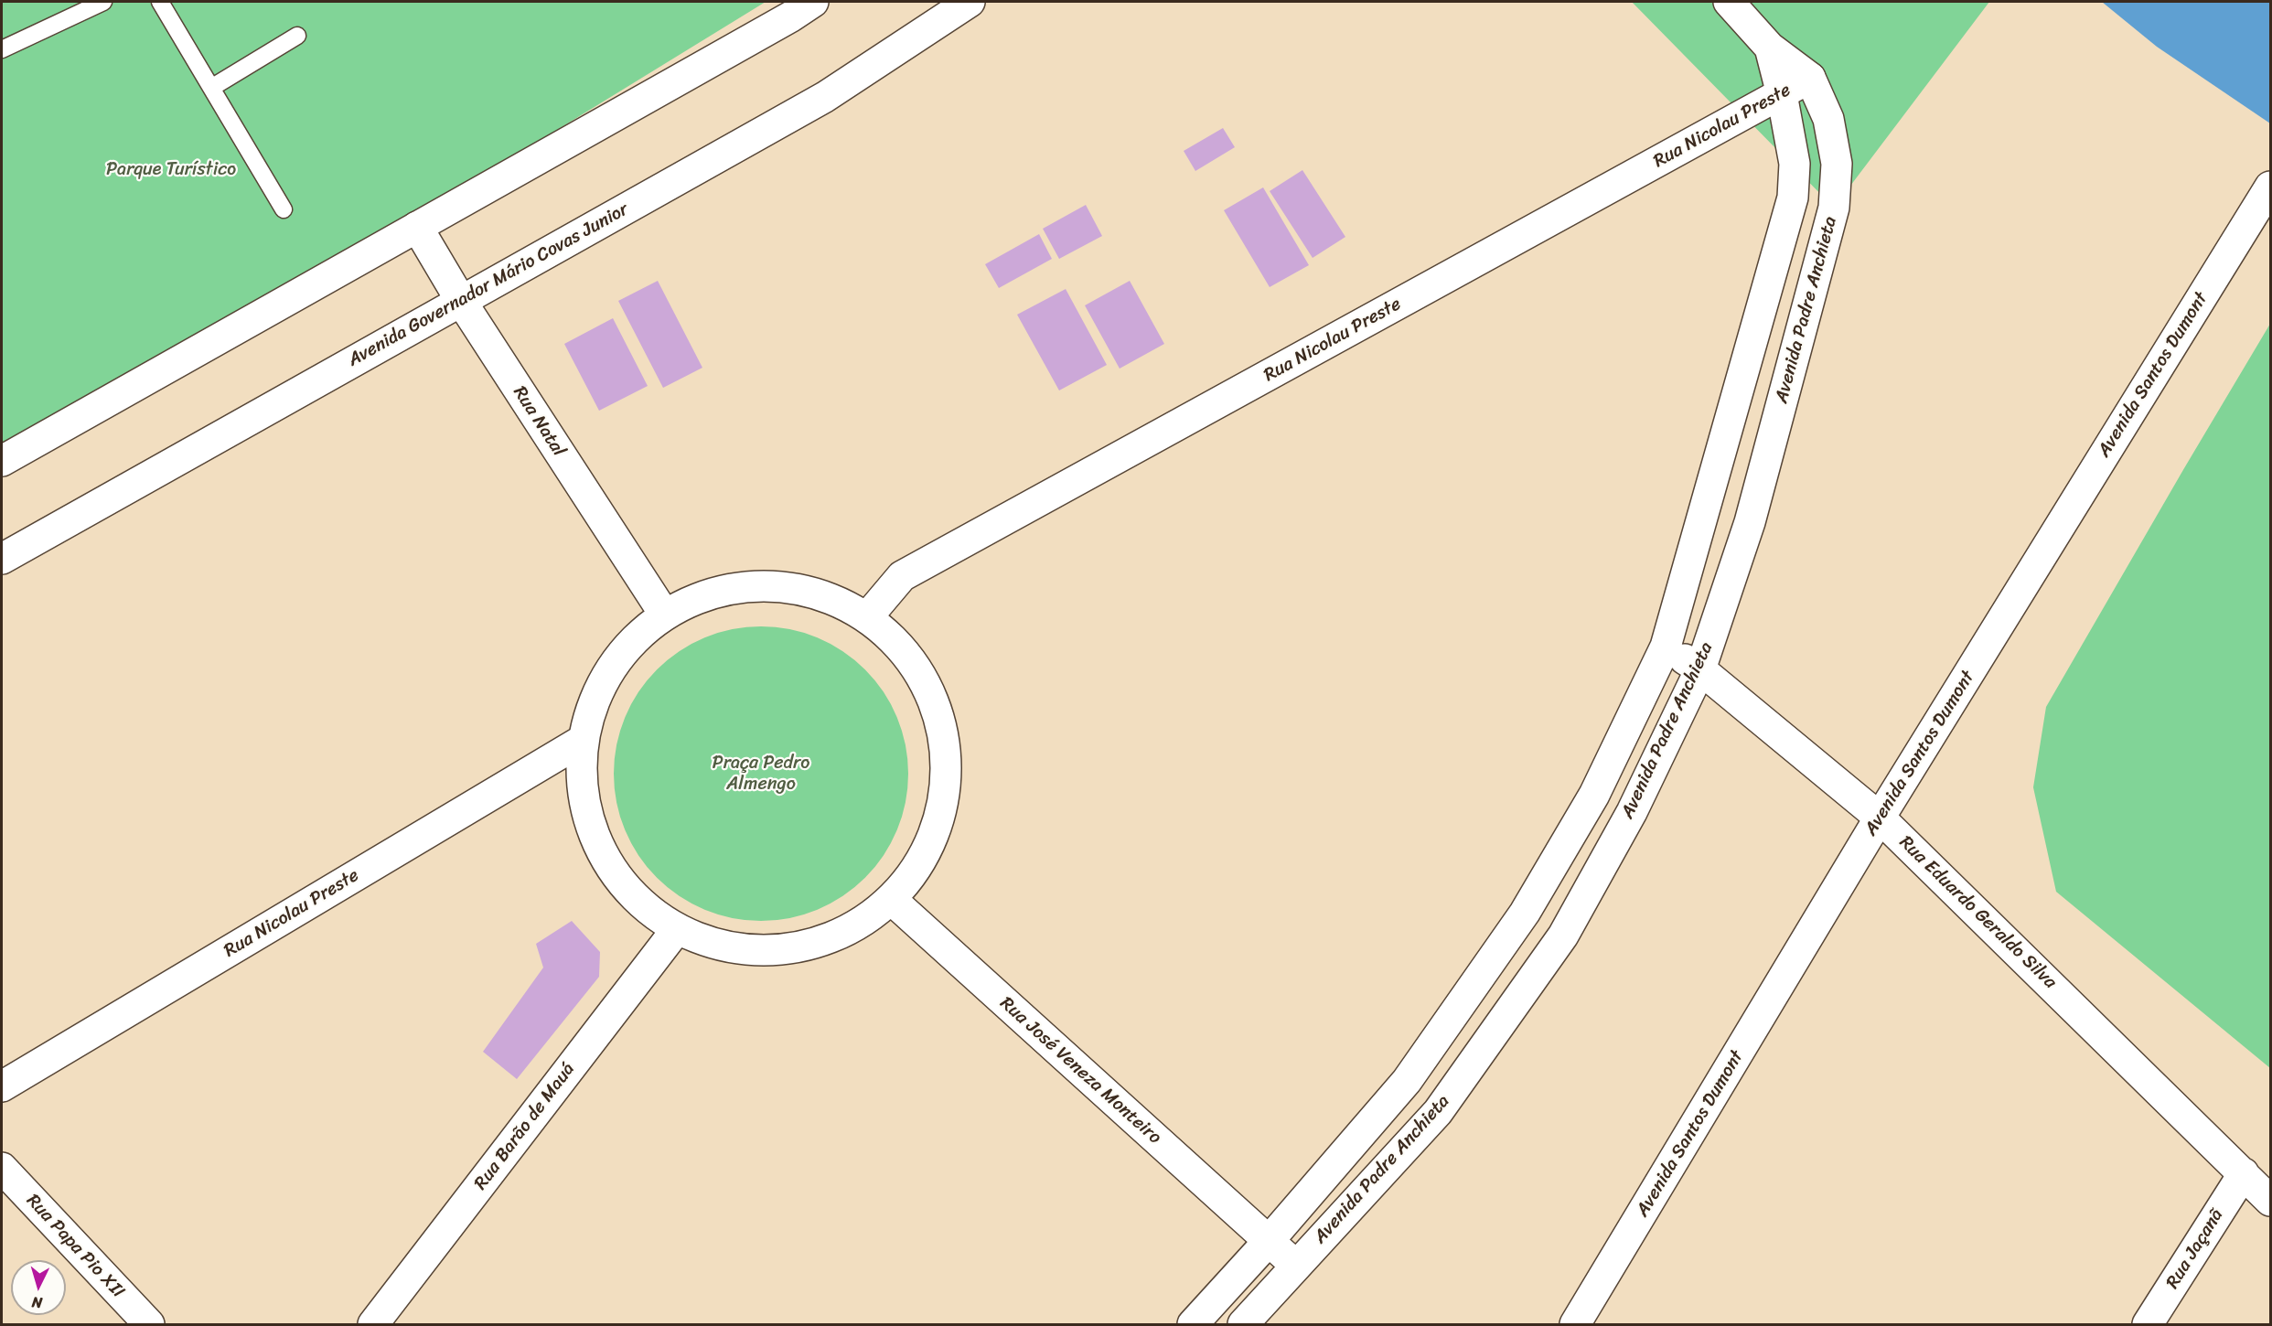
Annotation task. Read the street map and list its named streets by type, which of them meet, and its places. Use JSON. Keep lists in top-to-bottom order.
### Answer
{
  "streets": {
    "street": [
      "Rua Nicolau Preste",
      "Avenida Governador Mário Covas Junior",
      "Avenida Padre Anchieta",
      "Avenida Santos Dumont",
      "Rua Natal",
      "Rua Eduardo Geraldo Silva",
      "Rua José Veneza Monteiro",
      "Rua Barão de Mauá",
      "Rua Papa Pio XII",
      "Rua Jaçanã"
    ]
  },
  "crossings": [
    ["Rua Nicolau Preste", "Avenida Padre Anchieta"],
    ["Avenida Governador Mário Covas Junior", "Rua Natal"],
    ["Avenida Padre Anchieta", "Rua Eduardo Geraldo Silva"],
    ["Avenida Padre Anchieta", "Rua José Veneza Monteiro"],
    ["Avenida Santos Dumont", "Rua Eduardo Geraldo Silva"],
    ["Rua Eduardo Geraldo Silva", "Rua Jaçanã"]
  ],
  "parks": ["Parque Turístico", "Praça Pedro Almengo"],
  "north": "bottom"
}
